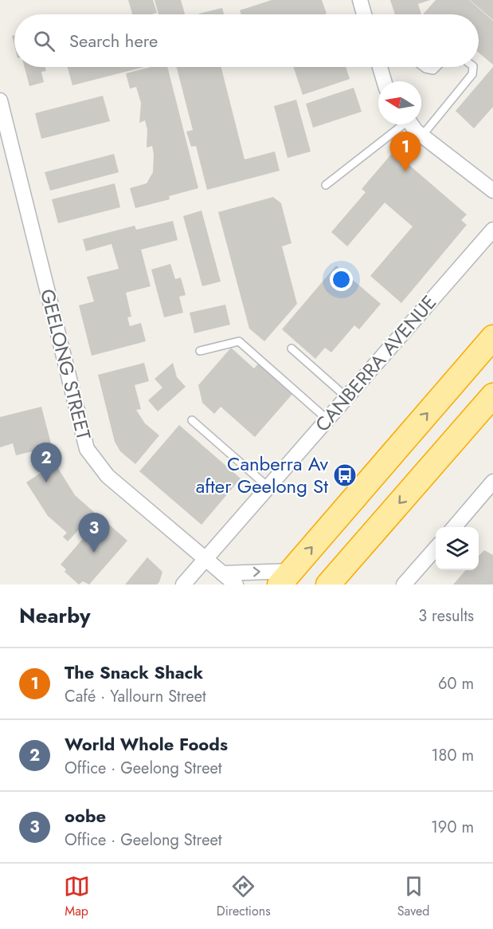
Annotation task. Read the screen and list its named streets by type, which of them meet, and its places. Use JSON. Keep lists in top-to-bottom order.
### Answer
{
  "streets": {
    "street": ["CANBERRA AVENUE", "GEELONG STREET"]
  },
  "crossings": [
    ["CANBERRA AVENUE", "GEELONG STREET"]
  ],
  "places": {
    "bus stop": ["Canberra Av after Geelong St"]
  },
  "north": "left",
  "page": {
    "search": "Search here",
    "pins": ["1", "2", "3"],
    "heading": ["Nearby", "3 results"],
    "list": [
      {
        "mark": "1",
        "name": "The Snack Shack",
        "note": "Café · Yallourn Street",
        "value": "60 m"
      },
      {
        "mark": "2",
        "name": "World Whole Foods",
        "note": "Office · Geelong Street",
        "value": "180 m"
      },
      {
        "mark": "3",
        "name": "oobe",
        "note": "Office · Geelong Street",
        "value": "190 m"
      }
    ],
    "nav": ["Map", "Directions", "Saved"]
  }
}
